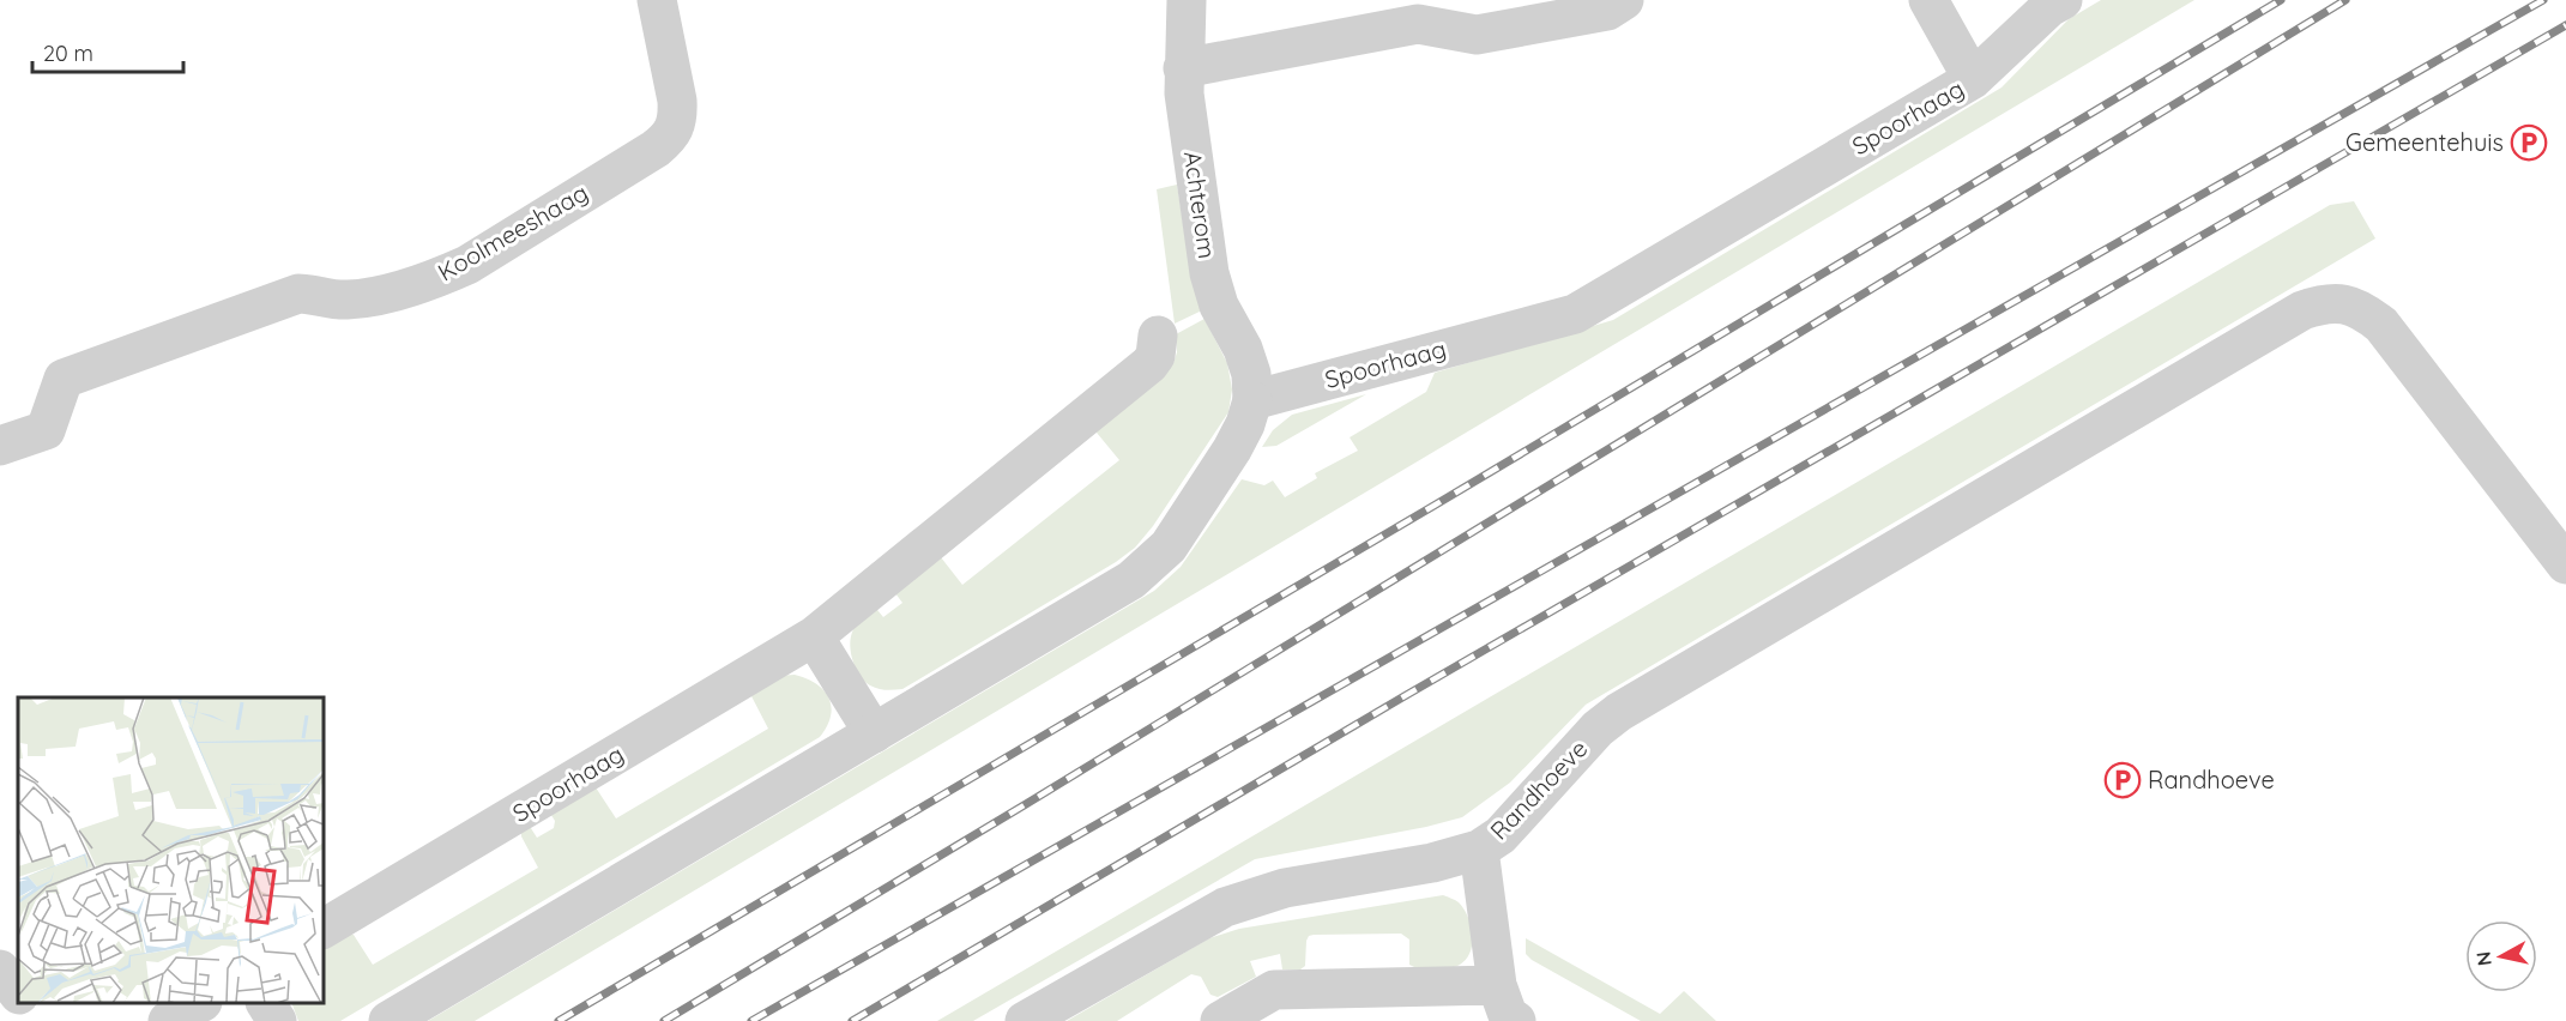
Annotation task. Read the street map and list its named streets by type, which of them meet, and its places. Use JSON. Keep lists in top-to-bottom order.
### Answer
{
  "streets": {
    "street": [
      "Spoorhaag",
      "Achterom",
      "Koolmeeshaag",
      "Randhoeve"
    ]
  },
  "crossings": [
    ["Spoorhaag", "Achterom"]
  ],
  "places": {
    "parking": ["Gemeentehuis", "Randhoeve"]
  },
  "scale_bar": "20 m",
  "north": "left"
}
